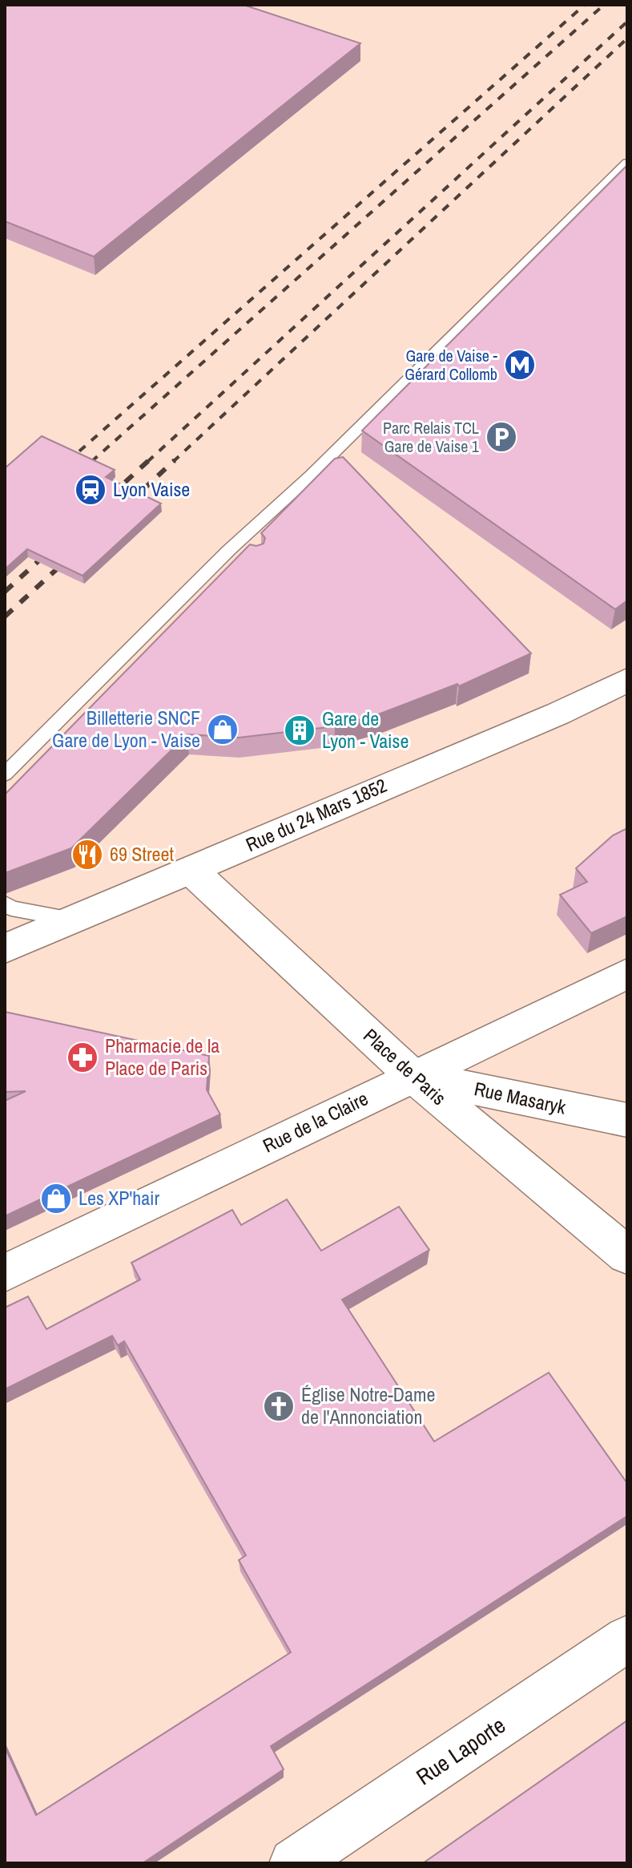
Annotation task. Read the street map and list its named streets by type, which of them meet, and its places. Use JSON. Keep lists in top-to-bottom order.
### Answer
{
  "streets": {
    "street": [
      "Rue du 24 Mars 1852",
      "Place de Paris",
      "Rue Masaryk",
      "Rue de la Claire",
      "Rue Laporte"
    ]
  },
  "crossings": [
    ["Rue du 24 Mars 1852", "Place de Paris"],
    ["Place de Paris", "Rue Masaryk"],
    ["Place de Paris", "Rue de la Claire"],
    ["Rue Masaryk", "Rue de la Claire"]
  ],
  "places": {
    "metro station": ["Gare de Vaise - Gérard Collomb"],
    "parking": ["Parc Relais TCL Gare de Vaise 1"],
    "station": ["Lyon Vaise"],
    "shop": ["Billetterie SNCF Gare de Lyon - Vaise", "Les XP'hair"],
    "building": ["Gare de Lyon - Vaise"],
    "restaurant": ["69 Street"],
    "pharmacy": ["Pharmacie de la Place de Paris"],
    "church": ["Église Notre-Dame de l'Annonciation"]
  }
}
